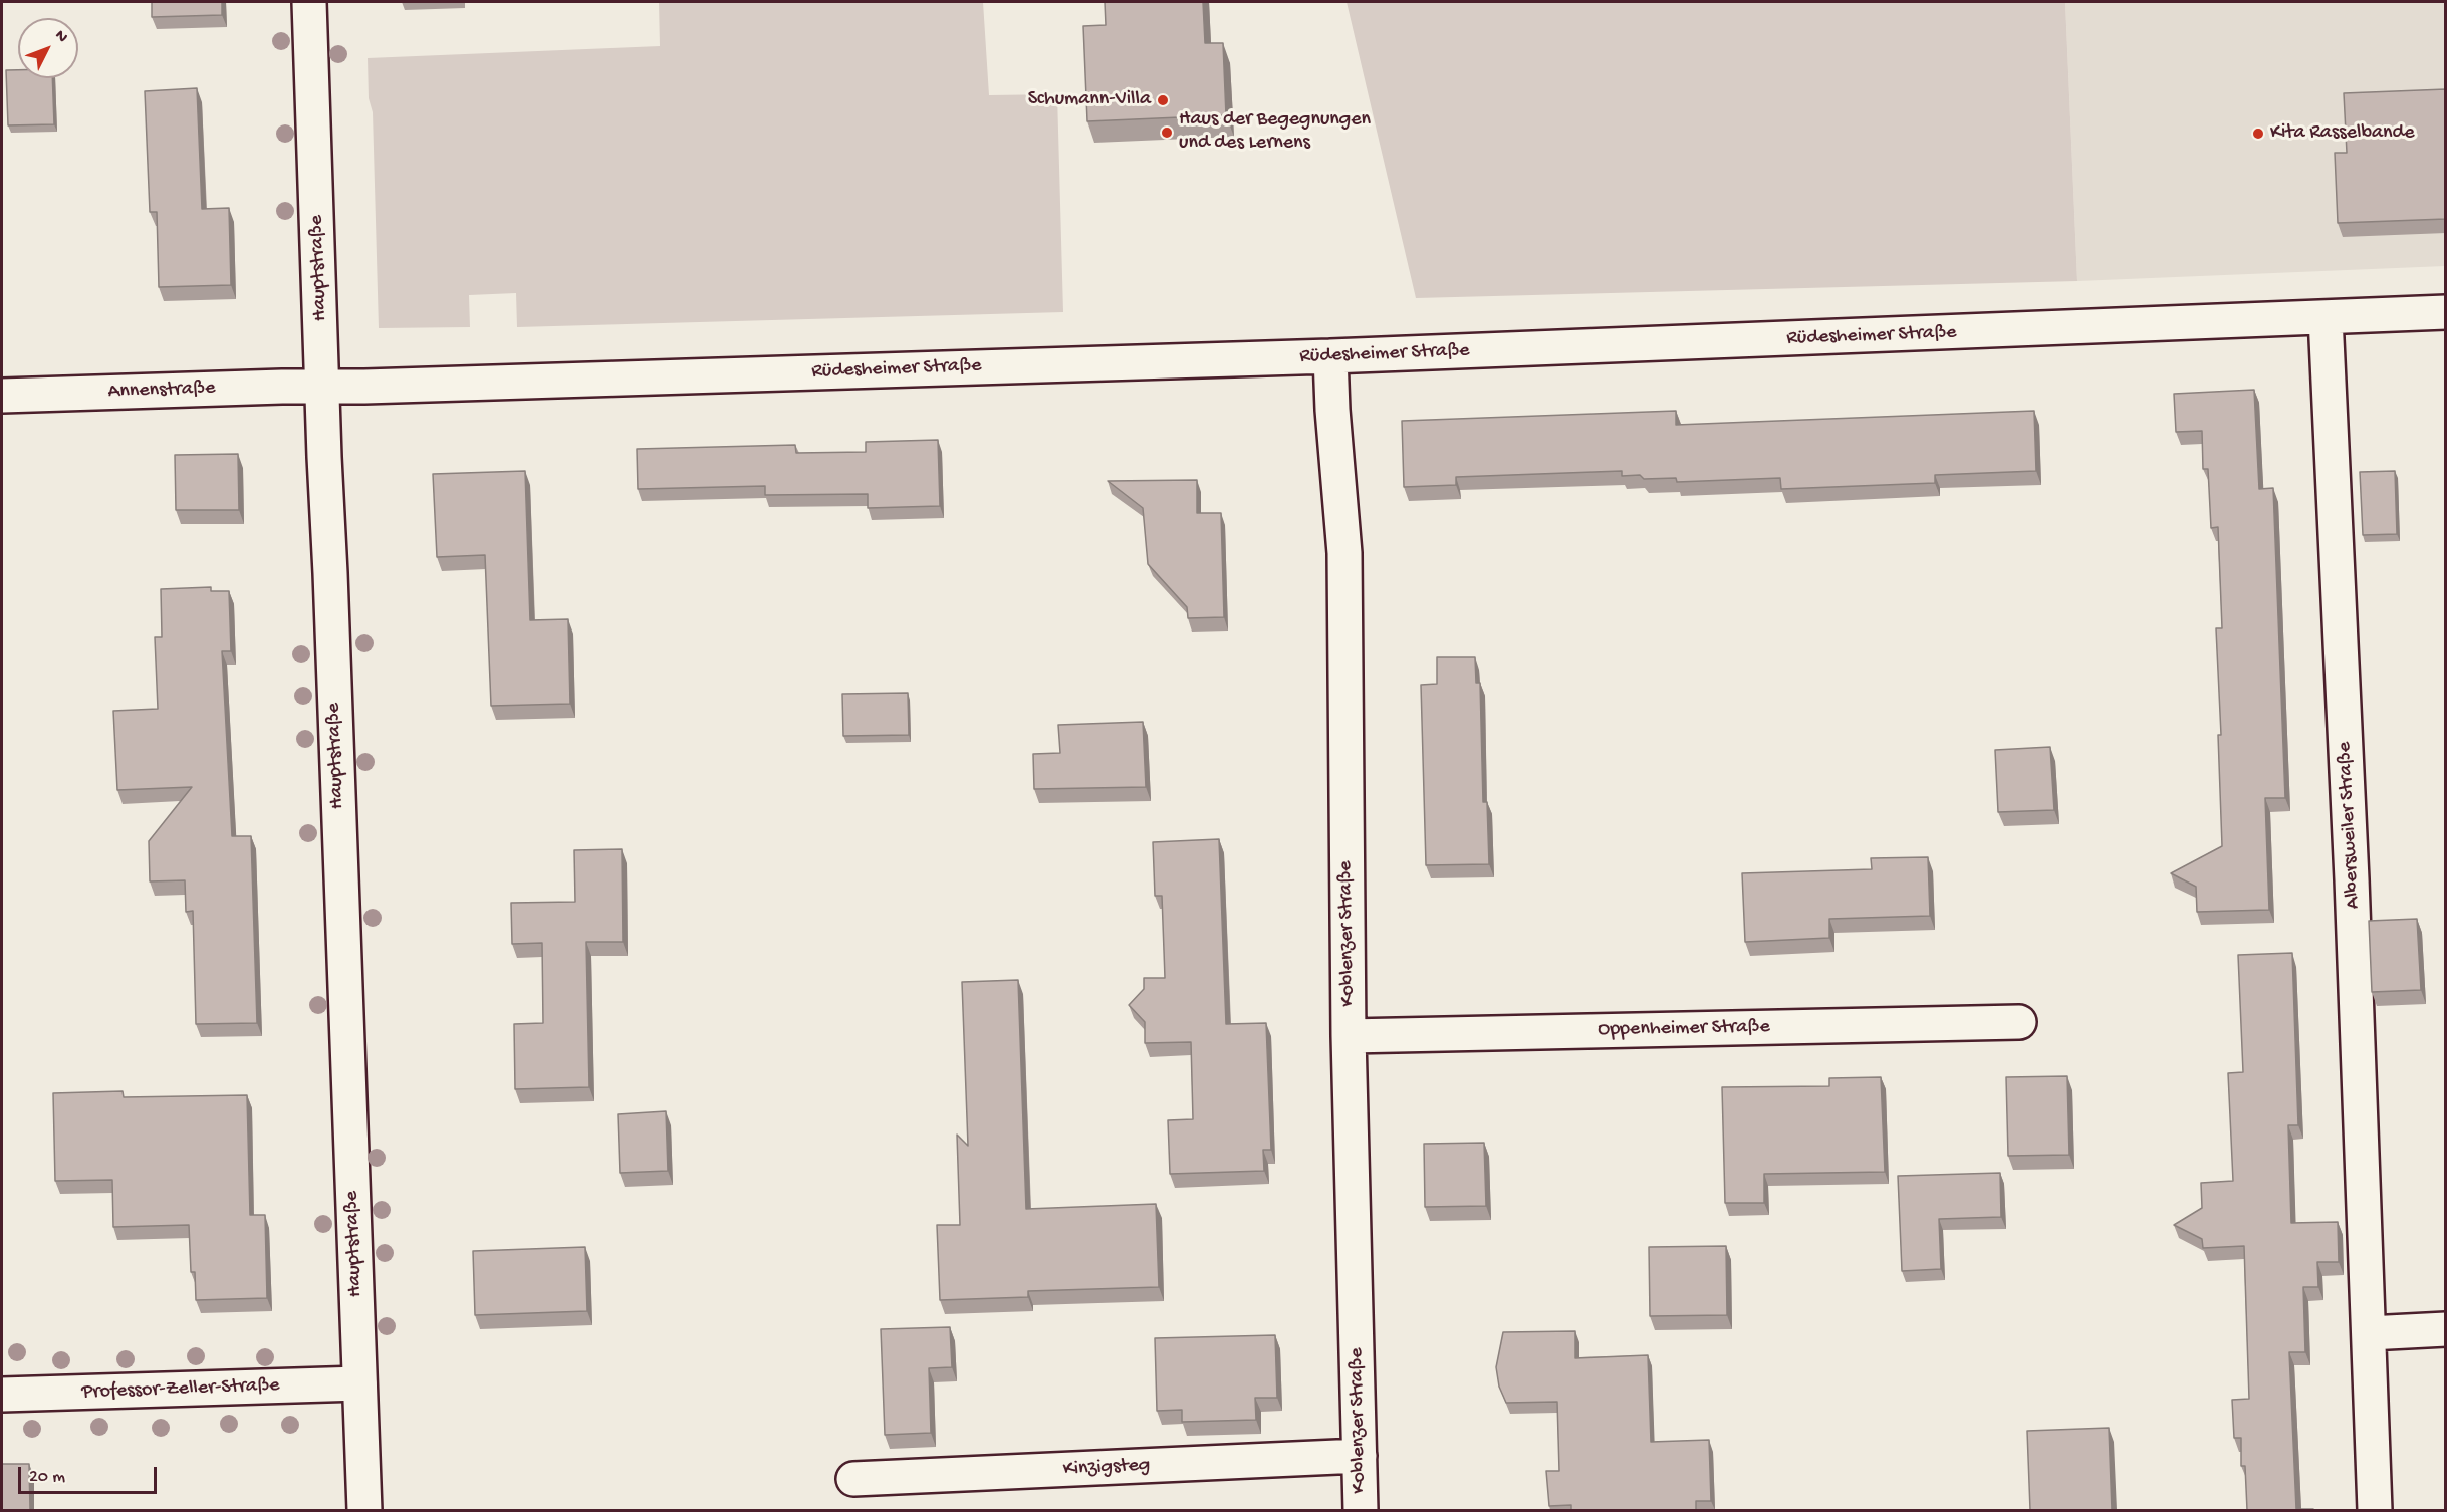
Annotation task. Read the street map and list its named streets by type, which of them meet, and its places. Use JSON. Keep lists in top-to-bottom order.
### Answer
{
  "streets": {
    "street": [
      "Hauptstraße",
      "Rüdesheimer Straße",
      "Annenstraße",
      "Albersweiler Straße",
      "Koblenzer Straße",
      "Oppenheimer Straße",
      "Professor-Zeller-Straße",
      "Kinzigsteg"
    ]
  },
  "crossings": [
    ["Hauptstraße", "Rüdesheimer Straße"],
    ["Hauptstraße", "Annenstraße"],
    ["Hauptstraße", "Professor-Zeller-Straße"],
    ["Rüdesheimer Straße", "Annenstraße"],
    ["Rüdesheimer Straße", "Albersweiler Straße"],
    ["Rüdesheimer Straße", "Koblenzer Straße"],
    ["Koblenzer Straße", "Oppenheimer Straße"],
    ["Koblenzer Straße", "Kinzigsteg"]
  ],
  "places": ["Schumann-Villa", "Haus der Begegnungen und des Lernens", "Kita Rasselbande"],
  "scale_bar": "20 m",
  "north": "top right"
}
